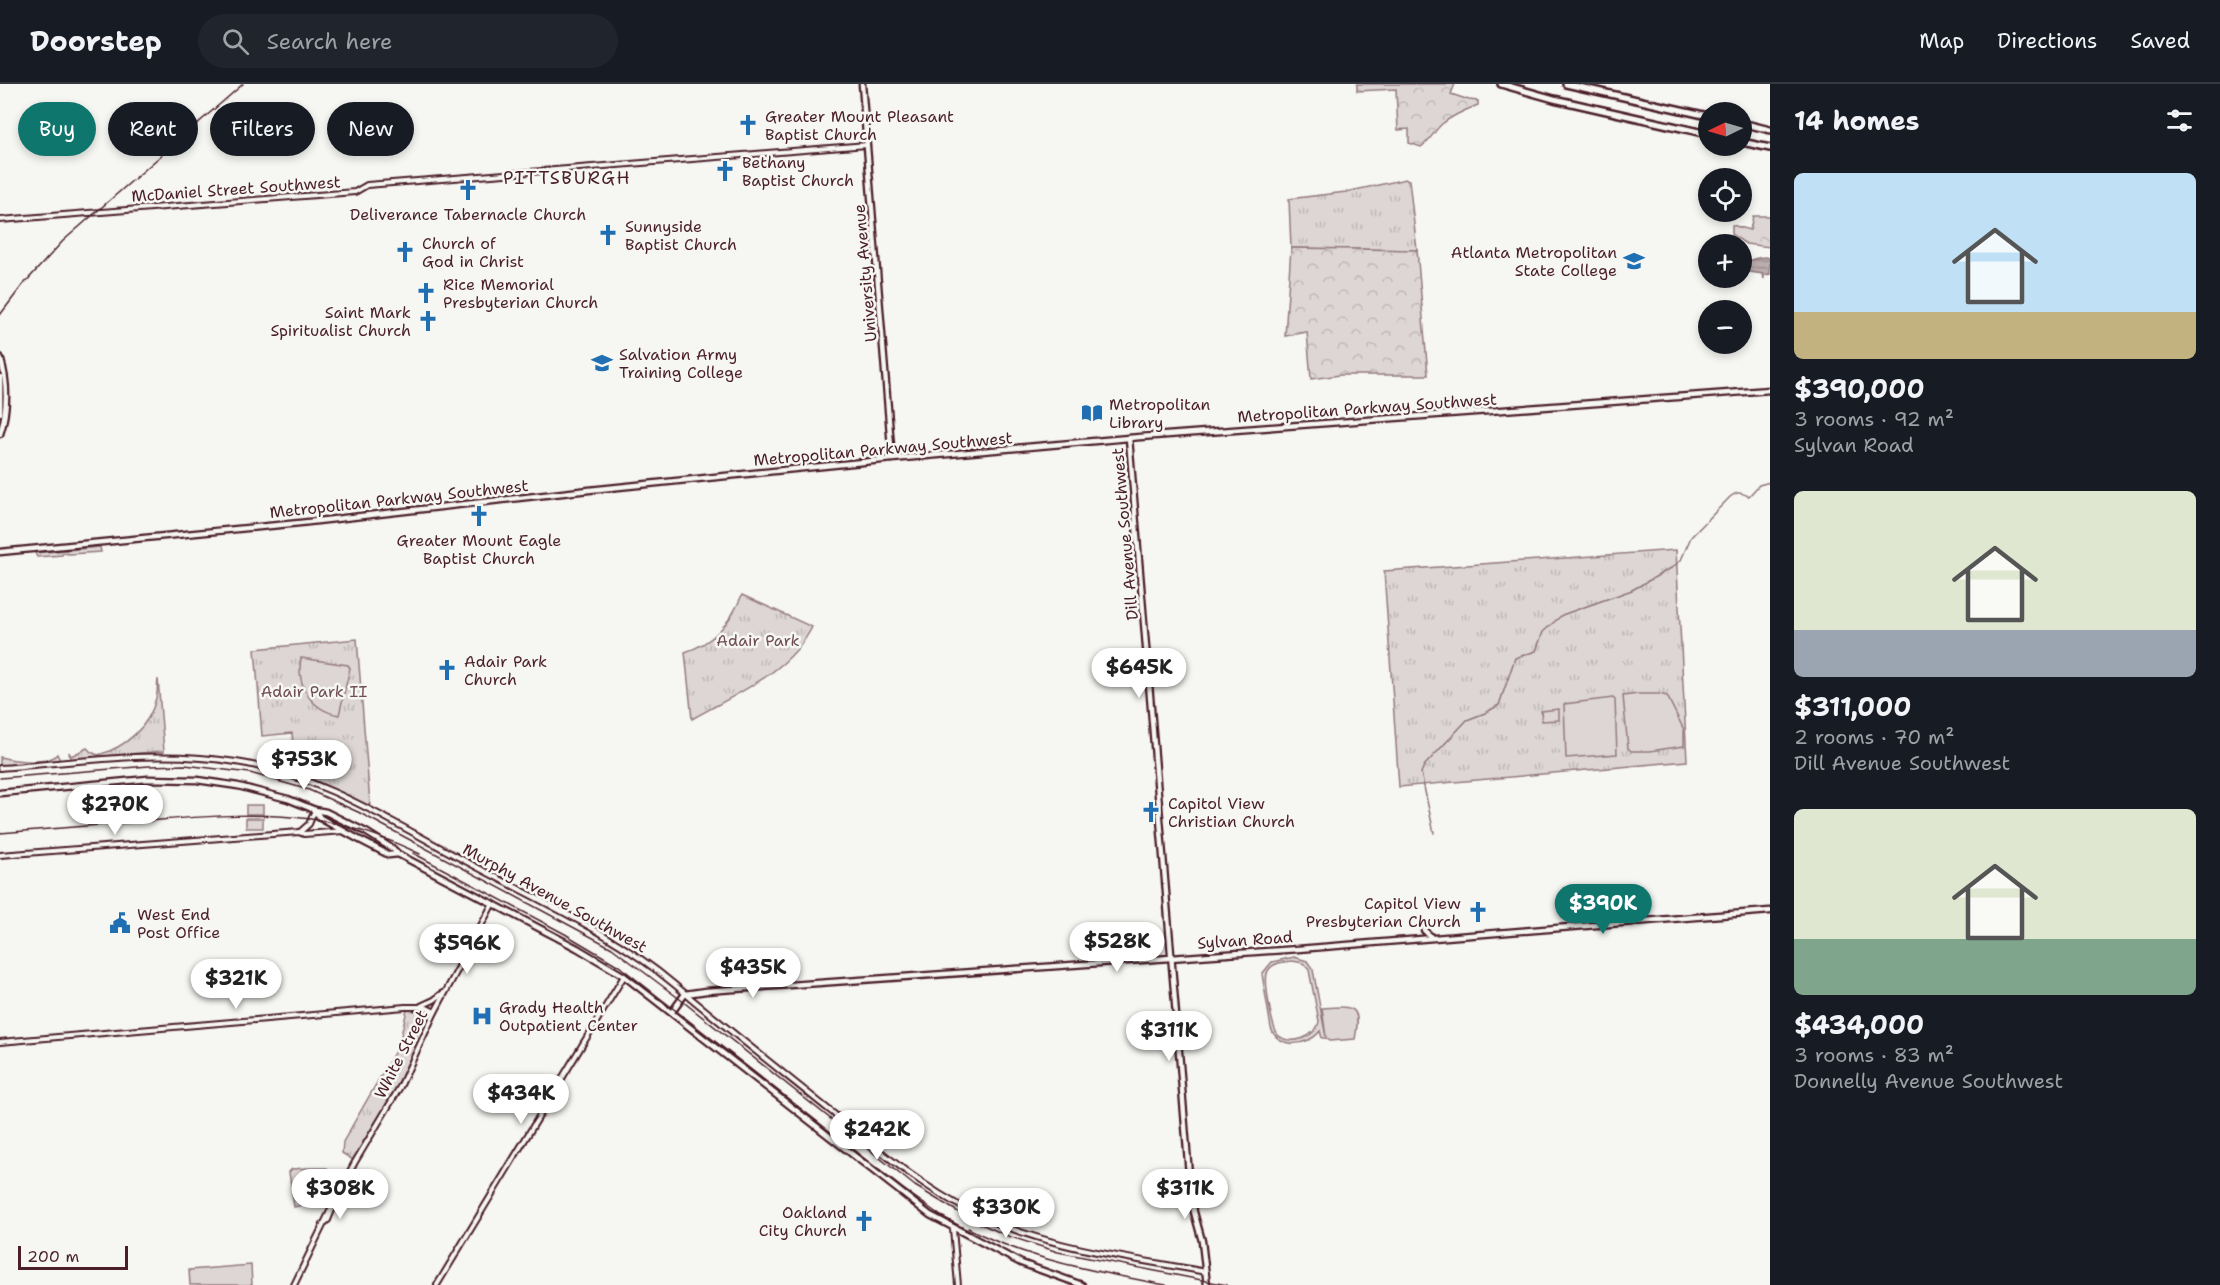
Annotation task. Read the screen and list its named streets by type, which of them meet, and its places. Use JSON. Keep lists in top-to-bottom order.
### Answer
{
  "streets": {
    "main road": [
      "University Avenue",
      "Metropolitan Parkway Southwest",
      "Dill Avenue Southwest",
      "Sylvan Road"
    ],
    "street": ["McDaniel Street Southwest", "Murphy Avenue Southwest", "White Street"]
  },
  "crossings": [
    ["McDaniel Street Southwest", "University Avenue"],
    ["University Avenue", "Metropolitan Parkway Southwest"],
    ["Metropolitan Parkway Southwest", "Dill Avenue Southwest"],
    ["Dill Avenue Southwest", "Murphy Avenue Southwest"],
    ["Dill Avenue Southwest", "Sylvan Road"],
    ["Murphy Avenue Southwest", "Sylvan Road"]
  ],
  "districts": ["PITTSBURGH"],
  "parks": ["Adair Park", "Adair Park II"],
  "places": {
    "church": [
      "Greater Mount Pleasant Baptist Church",
      "Bethany Baptist Church",
      "Deliverance Tabernacle Church",
      "Sunnyside Baptist Church",
      "Church of God in Christ",
      "Rice Memorial Presbyterian Church",
      "Saint Mark Spiritualist Church",
      "Greater Mount Eagle Baptist Church",
      "Adair Park Church",
      "Capitol View Christian Church",
      "Capitol View Presbyterian Church",
      "Oakland City Church"
    ],
    "school or university": ["Atlanta Metropolitan State College", "Salvation Army Training College"],
    "library": ["Metropolitan Library"],
    "public building": ["West End Post Office"],
    "hospital": ["Grady Health Outpatient Center"]
  },
  "scale_bar": "200 m",
  "north": "left",
  "page": {
    "header": "Doorstep",
    "search": "Search here",
    "nav": ["Map", "Directions", "Saved"],
    "heading": "14 homes",
    "map_buttons": ["+", "−"],
    "chip": [
      "Buy",
      "Rent",
      "Filters",
      "New"
    ],
    "list": [
      {
        "name": "$390,000",
        "note": "3 rooms · 92 m² · Sylvan Road"
      },
      {
        "name": "$311,000",
        "note": "2 rooms · 70 m² · Dill Avenue Southwest"
      },
      {
        "name": "$434,000",
        "note": "3 rooms · 83 m² · Donnelly Avenue Southwest"
      }
    ],
    "price": [
      "$645K",
      "$753K",
      "$270K",
      "$390K",
      "$528K",
      "$596K",
      "$435K",
      "$321K",
      "$311K",
      "$434K",
      "$242K",
      "$308K",
      "$311K",
      "$330K"
    ],
    "scale": "200 m"
  }
}
